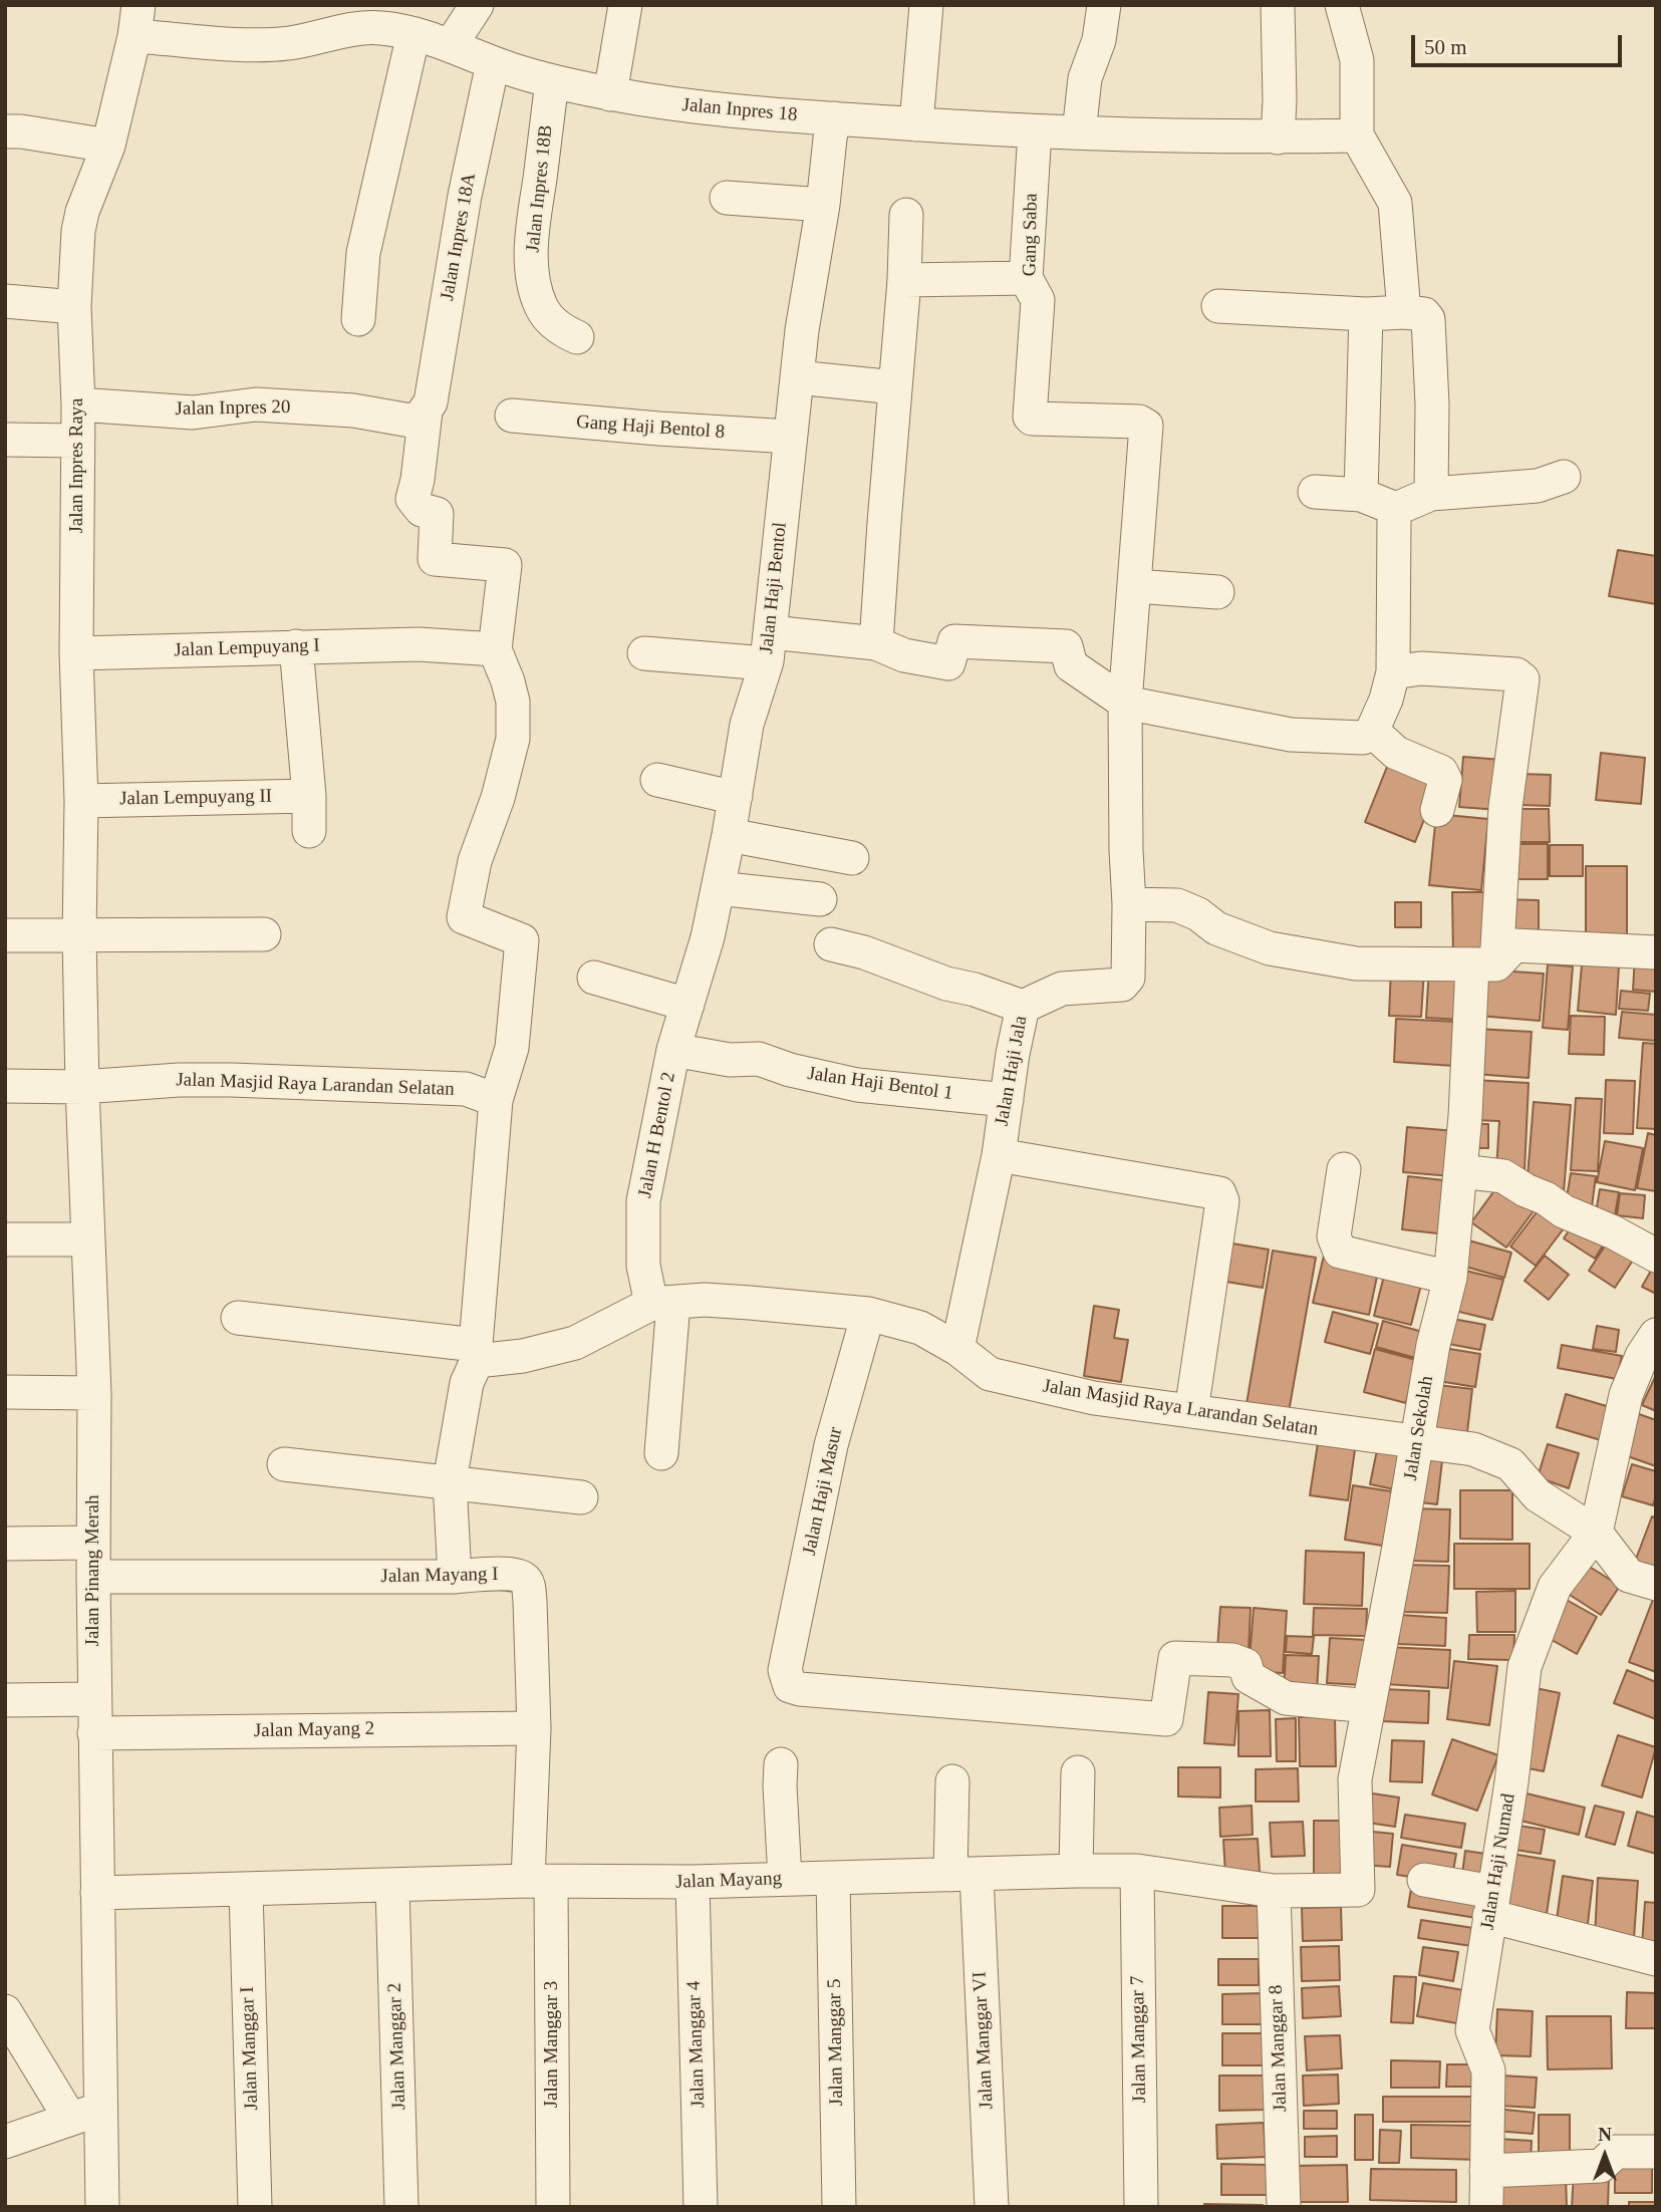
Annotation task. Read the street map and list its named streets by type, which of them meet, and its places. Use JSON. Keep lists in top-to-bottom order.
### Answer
{
  "streets": {
    "street": [
      "Jalan Inpres 18",
      "Jalan Inpres 18B",
      "Gang Saba",
      "Jalan Inpres 18A",
      "Jalan Inpres 20",
      "Gang Haji Bentol 8",
      "Jalan Inpres Raya",
      "Jalan Haji Bentol",
      "Jalan Lempuyang I",
      "Jalan Lempuyang II",
      "Jalan Haji Jala",
      "Jalan Haji Bentol 1",
      "Jalan Masjid Raya Larandan Selatan",
      "Jalan H Bentol 2",
      "Jalan Sekolah",
      "Jalan Haji Masur",
      "Jalan Pinang Merah",
      "Jalan Mayang I",
      "Jalan Mayang 2",
      "Jalan Haji Numad",
      "Jalan Mayang",
      "Jalan Manggar 7",
      "Jalan Manggar VI",
      "Jalan Manggar 5",
      "Jalan Manggar 3",
      "Jalan Manggar 4",
      "Jalan Manggar 2",
      "Jalan Manggar I",
      "Jalan Manggar 8"
    ]
  },
  "crossings": [
    ["Jalan Inpres 18", "Jalan Inpres 18B"],
    ["Jalan Inpres 18", "Gang Saba"],
    ["Jalan Inpres 18", "Jalan Inpres 18A"],
    ["Jalan Inpres 18", "Jalan Inpres Raya"],
    ["Jalan Inpres 18", "Jalan Haji Bentol"],
    ["Gang Saba", "Jalan Haji Jala"],
    ["Jalan Inpres 18A", "Jalan Inpres 20"],
    ["Jalan Inpres 18A", "Jalan Lempuyang I"],
    ["Jalan Inpres 20", "Jalan Inpres Raya"],
    ["Gang Haji Bentol 8", "Jalan Haji Bentol"],
    ["Jalan Inpres Raya", "Jalan Lempuyang I"],
    ["Jalan Inpres Raya", "Jalan Lempuyang II"],
    ["Jalan Inpres Raya", "Jalan Pinang Merah"],
    ["Jalan Haji Bentol", "Jalan Haji Bentol 1"],
    ["Jalan Haji Bentol", "Jalan H Bentol 2"],
    ["Jalan Haji Jala", "Jalan Haji Bentol 1"],
    ["Jalan Haji Jala", "Jalan Masjid Raya Larandan Selatan"],
    ["Jalan Haji Bentol 1", "Jalan H Bentol 2"],
    ["Jalan Masjid Raya Larandan Selatan", "Jalan H Bentol 2"],
    ["Jalan Masjid Raya Larandan Selatan", "Jalan Sekolah"],
    ["Jalan Masjid Raya Larandan Selatan", "Jalan Haji Masur"],
    ["Jalan Masjid Raya Larandan Selatan", "Jalan Pinang Merah"],
    ["Jalan Masjid Raya Larandan Selatan", "Jalan Haji Numad"],
    ["Jalan Sekolah", "Jalan Haji Masur"],
    ["Jalan Sekolah", "Jalan Mayang"],
    ["Jalan Pinang Merah", "Jalan Mayang I"],
    ["Jalan Pinang Merah", "Jalan Mayang 2"],
    ["Jalan Pinang Merah", "Jalan Mayang"],
    ["Jalan Mayang I", "Jalan Mayang 2"],
    ["Jalan Mayang I", "Jalan Mayang"],
    ["Jalan Mayang I", "Jalan Manggar 3"],
    ["Jalan Mayang", "Jalan Manggar 7"],
    ["Jalan Mayang", "Jalan Manggar VI"],
    ["Jalan Mayang", "Jalan Manggar 5"],
    ["Jalan Mayang", "Jalan Manggar 3"],
    ["Jalan Mayang", "Jalan Manggar 4"],
    ["Jalan Mayang", "Jalan Manggar 2"],
    ["Jalan Mayang", "Jalan Manggar I"],
    ["Jalan Mayang", "Jalan Manggar 8"]
  ],
  "scale_bar": "50 m",
  "north": "top"
}
